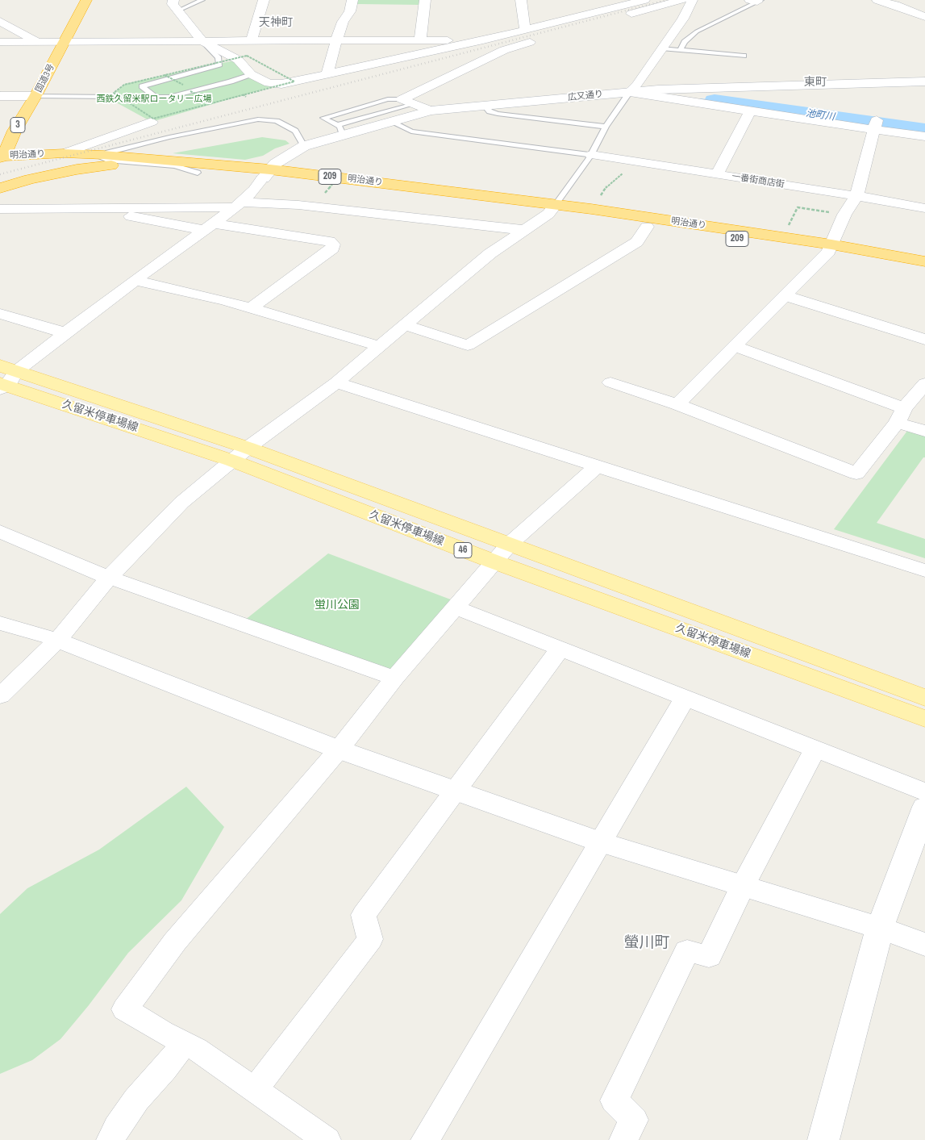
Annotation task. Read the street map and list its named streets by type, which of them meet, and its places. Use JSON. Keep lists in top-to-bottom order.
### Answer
{
  "streets": {
    "highway": [
      "国道3号",
      "3",
      "明治通り",
      "209"
    ],
    "main road": ["久留米停車場線", "46"],
    "street": ["広又通り", "一番街商店街"]
  },
  "crossings": [
    ["国道3号", "明治通り"],
    ["広又通り", "明治通り"]
  ],
  "districts": ["天神町", "東町", "螢川町"],
  "water": ["池町川"],
  "parks": ["西鉄久留米駅ロータリー広場", "蛍川公園"]
}
